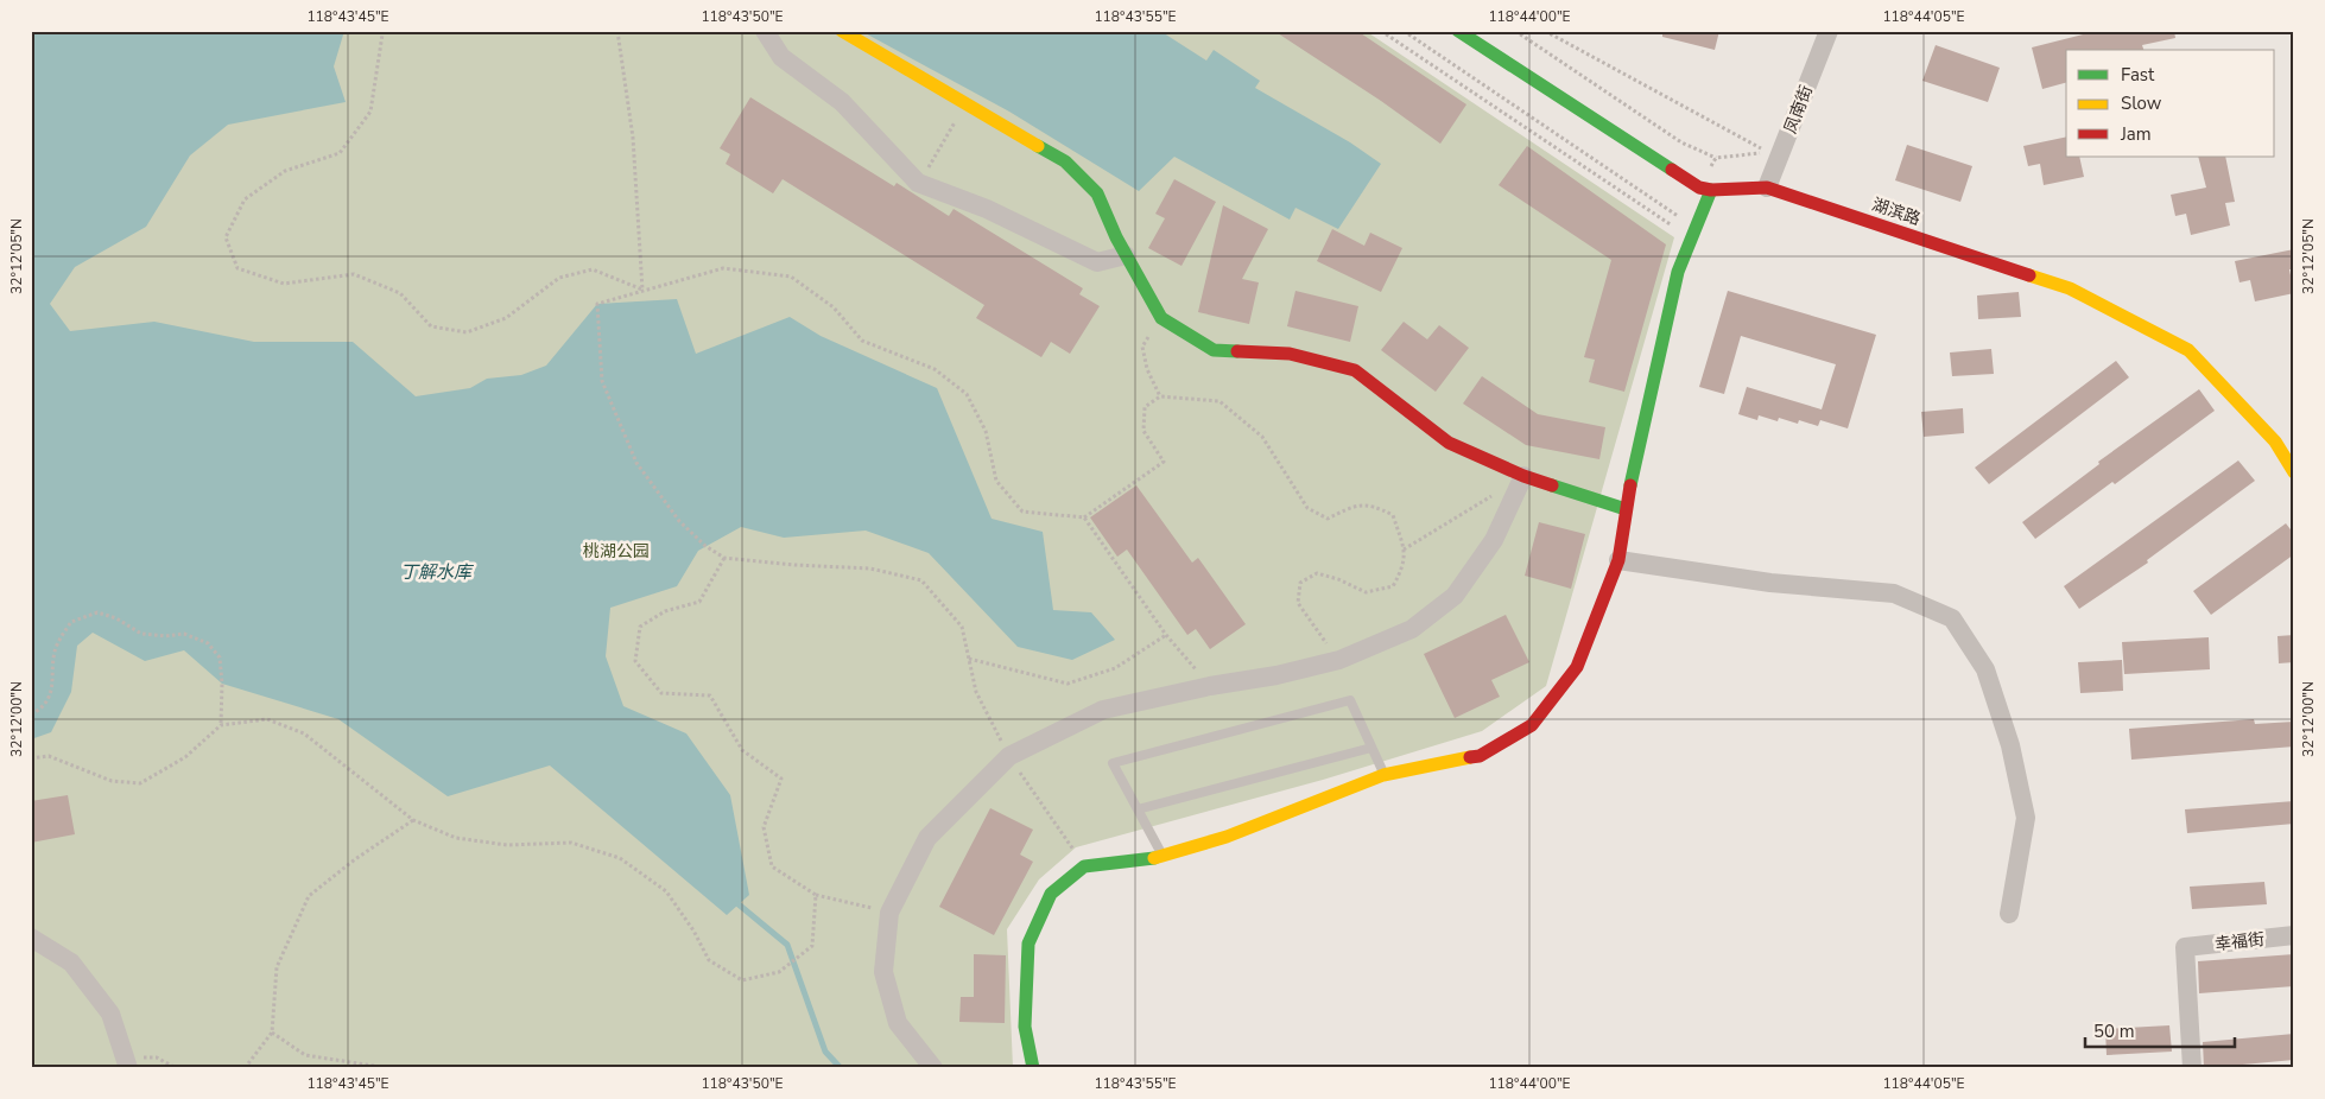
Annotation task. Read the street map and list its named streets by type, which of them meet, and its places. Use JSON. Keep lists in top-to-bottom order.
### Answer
{
  "streets": {
    "street": ["凤南街", "湖滨路", "幸福街"]
  },
  "crossings": [
    ["凤南街", "湖滨路"]
  ],
  "water": ["丁解水库"],
  "parks": ["桃湖公园"],
  "legend": ["Fast", "Slow", "Jam"],
  "scale_bar": "50 m",
  "coordinates": [
    "118°43'45\"E",
    "118°43'50\"E",
    "118°43'55\"E",
    "118°44'00\"E",
    "118°44'05\"E",
    "32°12'05\"N",
    "32°12'00\"N"
  ]
}
